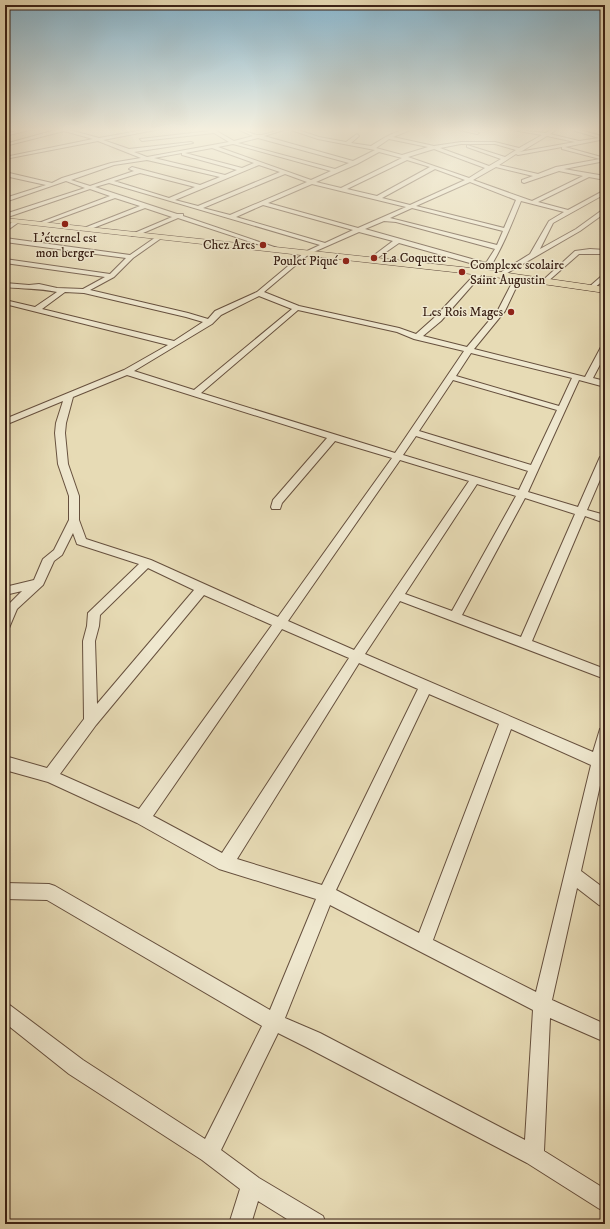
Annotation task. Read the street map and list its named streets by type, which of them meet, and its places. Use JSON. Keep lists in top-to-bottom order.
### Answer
{
  "places": [
    "L'éternel est mon berger",
    "Chez Ares",
    "La Coquette",
    "Poulet Piqué",
    "Complexe scolaire Saint Augustin",
    "Les Rois Mages"
  ]
}
